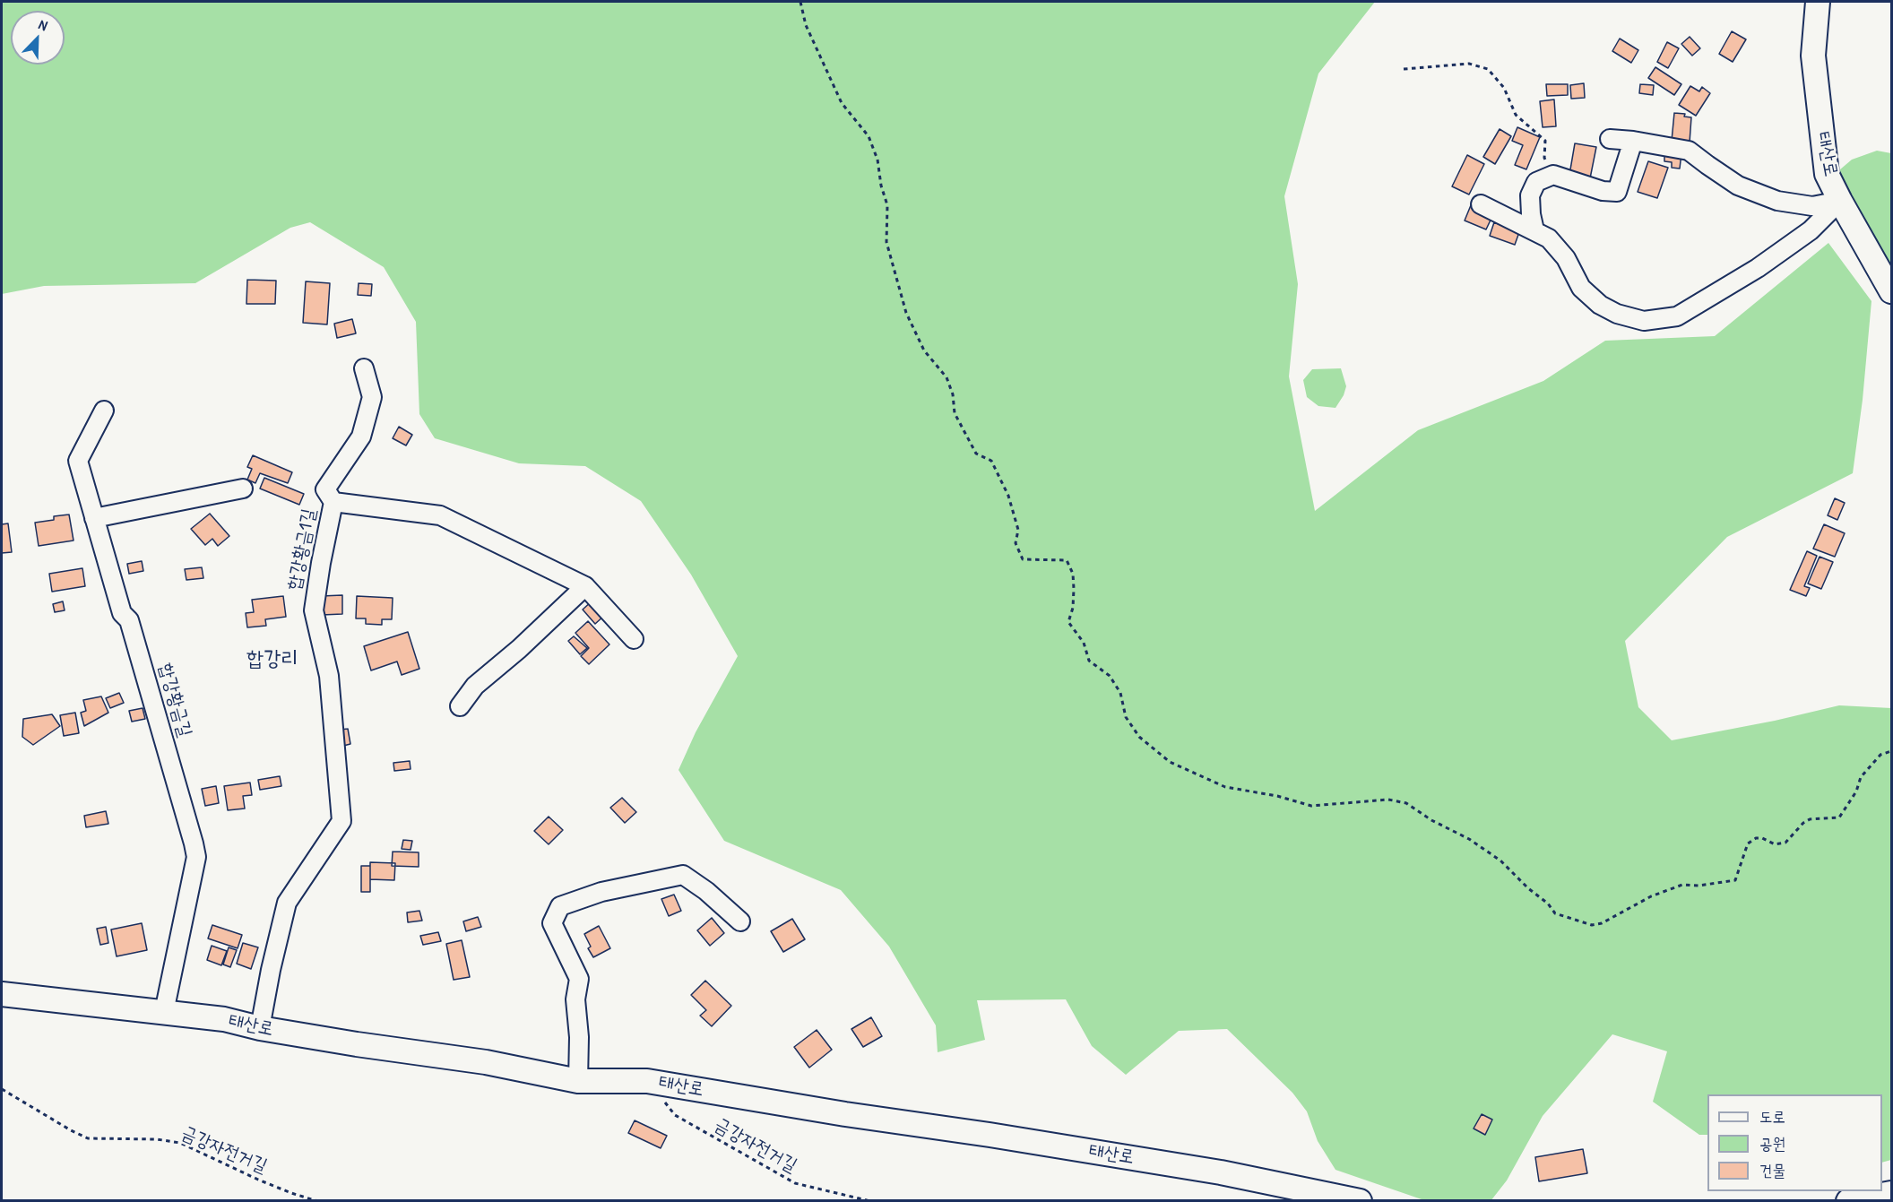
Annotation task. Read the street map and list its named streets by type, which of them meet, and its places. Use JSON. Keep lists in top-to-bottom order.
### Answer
{
  "streets": {
    "street": ["태산로", "합강황금1길", "합강황금길"],
    "path": ["금강자전거길"]
  },
  "crossings": [
    ["태산로", "합강황금1길"],
    ["태산로", "합강황금길"],
    ["태산로", "금강자전거길"]
  ],
  "districts": ["합강리"],
  "legend": ["도로", "공원", "건물"],
  "north": "top right"
}
